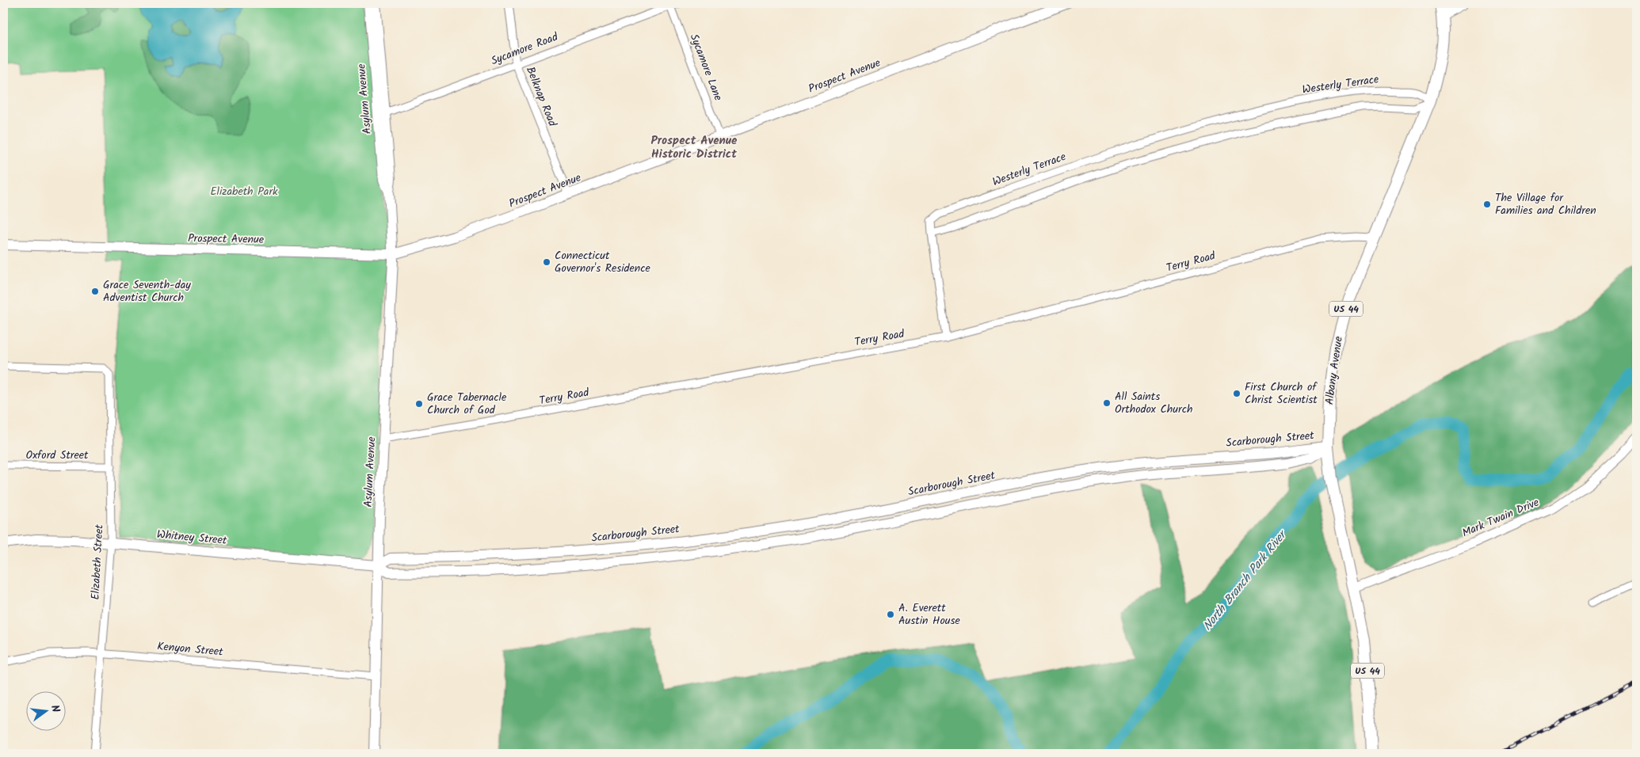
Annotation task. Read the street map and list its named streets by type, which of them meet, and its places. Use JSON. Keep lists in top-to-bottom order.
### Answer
{
  "streets": {
    "main road": [
      "Prospect Avenue",
      "Asylum Avenue",
      "US 44",
      "Albany Avenue",
      "Scarborough Street",
      "Whitney Street"
    ],
    "street": [
      "Sycamore Road",
      "Sycamore Lane",
      "Westerly Terrace",
      "Belknap Road",
      "Terry Road",
      "Oxford Street",
      "Mark Twain Drive",
      "Elizabeth Street",
      "Kenyon Street"
    ]
  },
  "crossings": [
    ["Sycamore Road", "Sycamore Lane"],
    ["Sycamore Road", "Belknap Road"],
    ["Sycamore Road", "Asylum Avenue"],
    ["Sycamore Lane", "Prospect Avenue"],
    ["Prospect Avenue", "Belknap Road"],
    ["Prospect Avenue", "Asylum Avenue"],
    ["Westerly Terrace", "Terry Road"],
    ["Westerly Terrace", "Albany Avenue"],
    ["Asylum Avenue", "Terry Road"],
    ["Asylum Avenue", "Scarborough Street"],
    ["Asylum Avenue", "Whitney Street"],
    ["Asylum Avenue", "Kenyon Street"],
    ["Terry Road", "Albany Avenue"],
    ["Albany Avenue", "Scarborough Street"],
    ["Albany Avenue", "Mark Twain Drive"],
    ["Scarborough Street", "Whitney Street"],
    ["Oxford Street", "Elizabeth Street"],
    ["Whitney Street", "Elizabeth Street"],
    ["Elizabeth Street", "Kenyon Street"]
  ],
  "districts": ["Prospect Avenue Historic District"],
  "water": ["North Branch Park River"],
  "parks": ["Elizabeth Park"],
  "places": [
    "The Village for Families and Children",
    "Connecticut Governor's Residence",
    "Grace Seventh-day Adventist Church",
    "First Church of Christ Scientist",
    "All Saints Orthodox Church",
    "Grace Tabernacle Church of God",
    "A. Everett Austin House"
  ],
  "north": "right"
}
